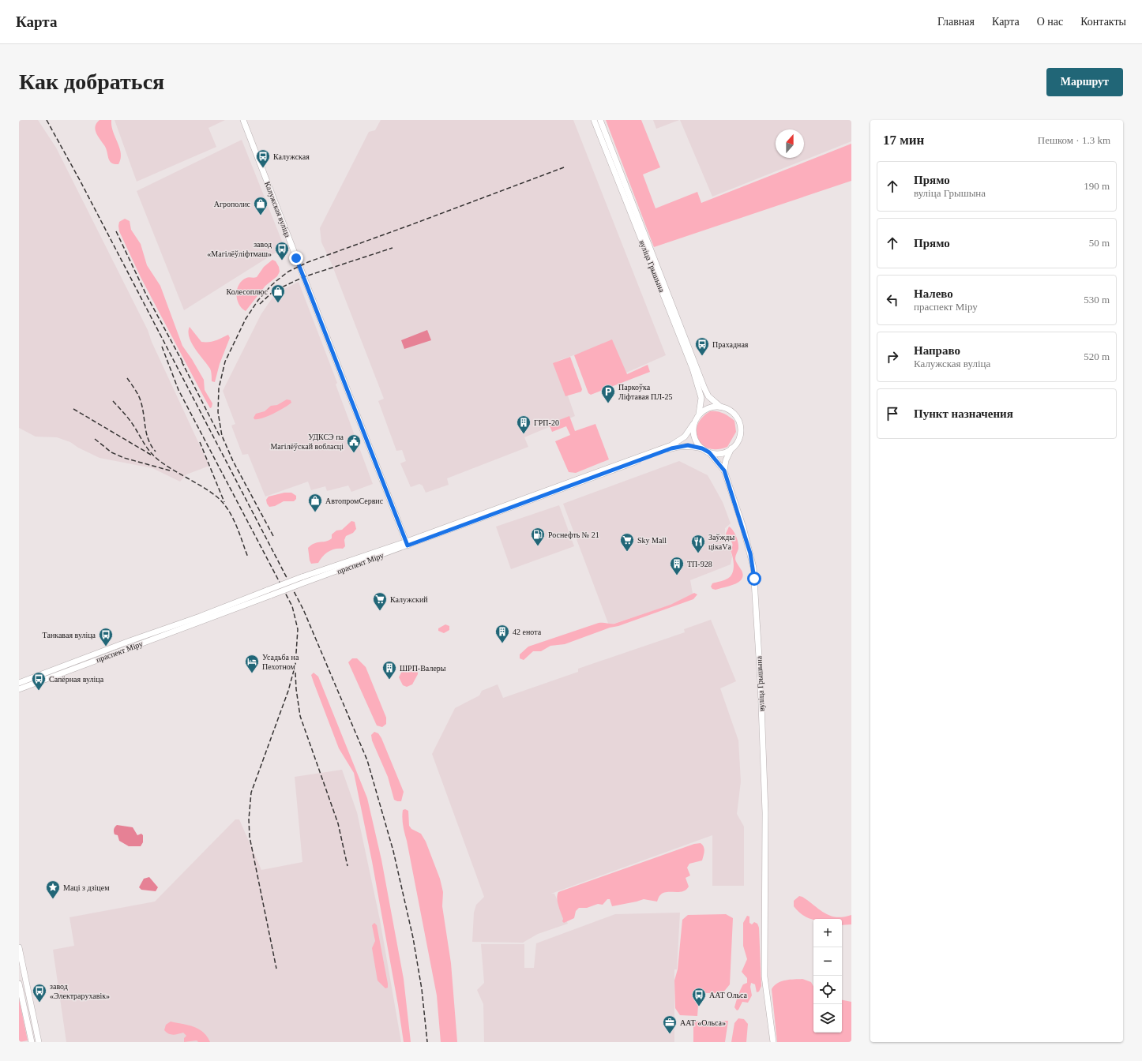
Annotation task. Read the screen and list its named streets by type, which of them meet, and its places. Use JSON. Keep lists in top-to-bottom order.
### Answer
{
  "streets": {
    "main road": ["Калужская вуліца", "вуліца Грышына", "праспект Міру"]
  },
  "crossings": [
    ["Калужская вуліца", "праспект Міру"],
    ["вуліца Грышына", "праспект Міру"]
  ],
  "places": {
    "bus stop": [
      "Калужская",
      "завод «Магілёўліфтмаш»",
      "Прахадная",
      "Танкавая вуліца",
      "Сапёрная вуліца",
      "завод «Электрарухавік»",
      "ААТ Ольса"
    ],
    "shop": ["Агрополис", "Колесоплюс", "АвтопромСервис"],
    "parking": ["Паркоўка Ліфтавая ПЛ-25"],
    "building": [
      "ГРП-20",
      "ТП-928",
      "42 енота",
      "ШРП-Валеры"
    ],
    "public building": ["УДКСЭ па Магілёўскай вобласці"],
    "fuel station": ["Роснефть № 21"],
    "supermarket": ["Sky Mall", "Калужский"],
    "restaurant": ["Заўжды цікаVа"],
    "hotel": ["Усадьба на Пехотном"],
    "place": ["Маці з дзіцем"],
    "office": ["ААТ «Ольса»"]
  },
  "north": "top",
  "page": {
    "header": "Карта",
    "nav": [
      "Главная",
      "Карта",
      "О нас",
      "Контакты"
    ],
    "buttons": "Маршрут",
    "title": "Как добраться",
    "heading": ["17 мин", "Пешком · 1.3 km"],
    "list": [
      ["Прямо", "вуліца Грышына", "190 m"],
      ["Прямо", "50 m"],
      ["Налево", "праспект Міру", "530 m"],
      ["Направо", "Калужская вуліца", "520 m"],
      "Пункт назначения"
    ],
    "map_buttons": ["+", "−"]
  }
}
